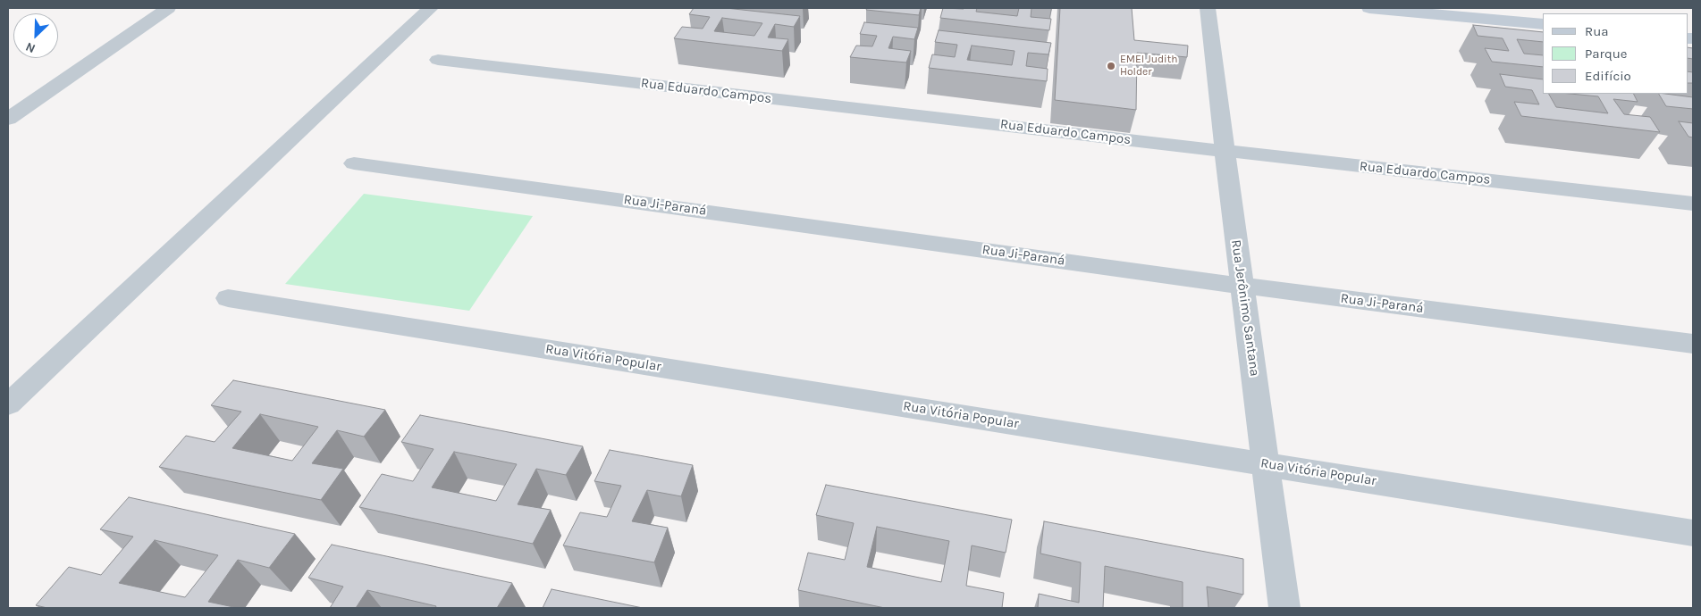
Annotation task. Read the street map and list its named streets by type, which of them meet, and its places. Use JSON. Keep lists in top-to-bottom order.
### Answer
{
  "streets": {
    "street": [
      "Rua Eduardo Campos",
      "Rua Ji-Paraná",
      "Rua Jerônimo Santana",
      "Rua Vitória Popular"
    ]
  },
  "crossings": [
    ["Rua Eduardo Campos", "Rua Jerônimo Santana"],
    ["Rua Ji-Paraná", "Rua Jerônimo Santana"],
    ["Rua Jerônimo Santana", "Rua Vitória Popular"]
  ],
  "places": ["EMEI Judith Holder"],
  "legend": ["Rua", "Parque", "Edifício"],
  "north": "bottom left"
}
